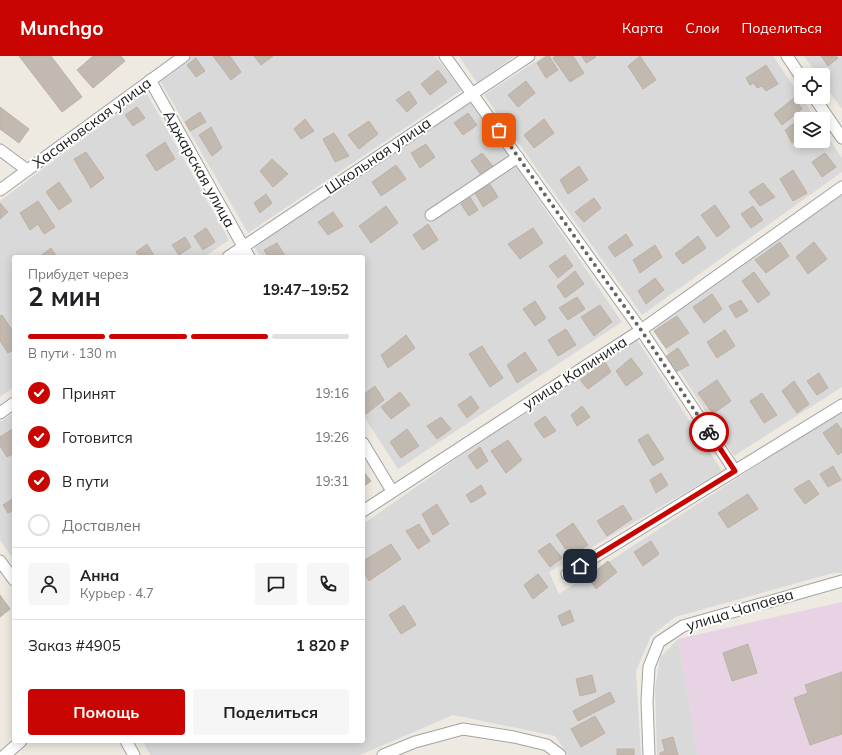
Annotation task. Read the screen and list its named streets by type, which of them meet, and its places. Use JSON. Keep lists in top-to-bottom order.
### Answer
{
  "streets": {
    "street": [
      "Хасановская улица",
      "Школьная улица",
      "Аджарская улица",
      "улица Калинина",
      "улица Чапаева"
    ]
  },
  "crossings": [
    ["Хасановская улица", "Аджарская улица"],
    ["Школьная улица", "Аджарская улица"]
  ],
  "page": {
    "header": "Munchgo",
    "nav": ["Карта", "Слои", "Поделиться"],
    "heading": ["2 мин", "Прибудет через", "19:47–19:52"],
    "panel": [
      "Анна",
      "Курьер · 4.7",
      "Заказ #4905",
      "1 820 ₽"
    ],
    "bar": "В пути · 130 m",
    "list": [
      ["Принят", "19:16"],
      ["Готовится", "19:26"],
      ["В пути", "19:31"],
      "Доставлен"
    ],
    "buttons": ["Помощь", "Поделиться"]
  }
}
